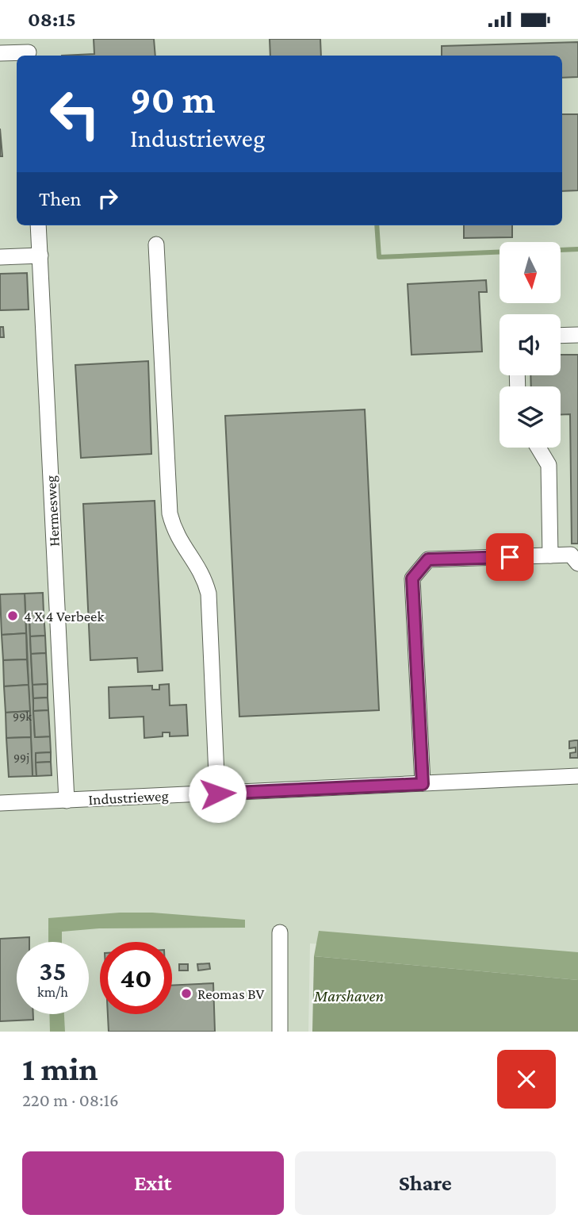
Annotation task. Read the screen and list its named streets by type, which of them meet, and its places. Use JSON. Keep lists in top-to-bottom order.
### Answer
{
  "streets": {
    "street": ["Hermesweg", "Industrieweg"]
  },
  "crossings": [
    ["Hermesweg", "Industrieweg"]
  ],
  "water": ["Marshaven"],
  "places": ["4 X 4 Verbeek", "Reomas BV"],
  "house_numbers": ["99k", "99j"],
  "north": "bottom",
  "page": {
    "status": "08:15",
    "turn": ["90 m", "Industrieweg"],
    "then": "Then",
    "speed": "35 km/h",
    "limit": "40",
    "heading": ["1 min", "220 m · 08:16"],
    "buttons": ["Exit", "Share"]
  }
}
